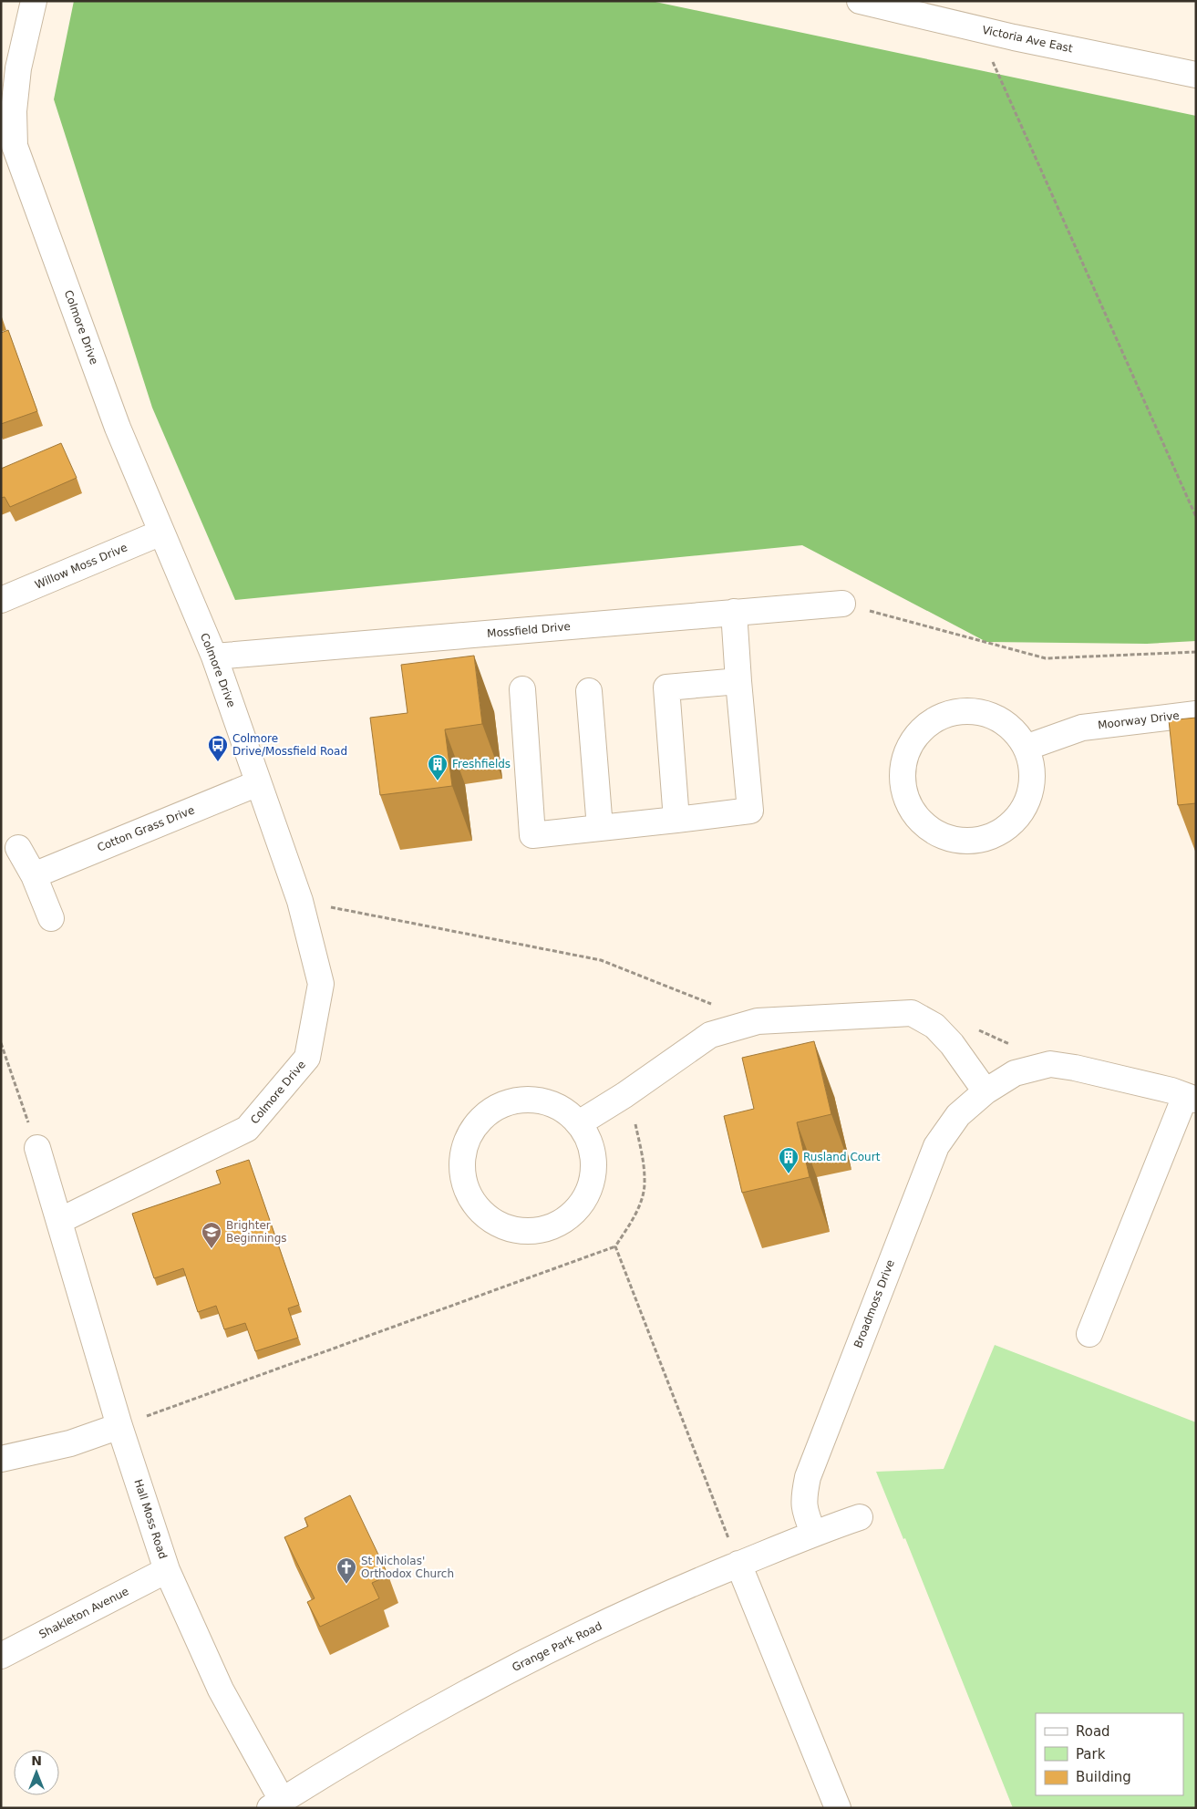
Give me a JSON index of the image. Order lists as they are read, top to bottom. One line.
{"streets":{"street":["Victoria Ave East","Colmore Drive","Willow Moss Drive","Mossfield Drive","Moorway Drive","Cotton Grass Drive","Broadmoss Drive","Hall Moss Road","Shakleton Avenue","Grange Park Road"]},"crossings":[["Colmore Drive","Willow Moss Drive"],["Colmore Drive","Mossfield Drive"],["Colmore Drive","Cotton Grass Drive"],["Colmore Drive","Hall Moss Road"],["Broadmoss Drive","Grange Park Road"],["Hall Moss Road","Shakleton Avenue"],["Hall Moss Road","Grange Park Road"]],"places":{"bus stop":["Colmore Drive/Mossfield Road"],"building":["Freshfields","Rusland Court"],"school or university":["Brighter Beginnings"],"church":["St Nicholas' Orthodox Church"]},"legend":["Road","Park","Building"],"north":"top"}
